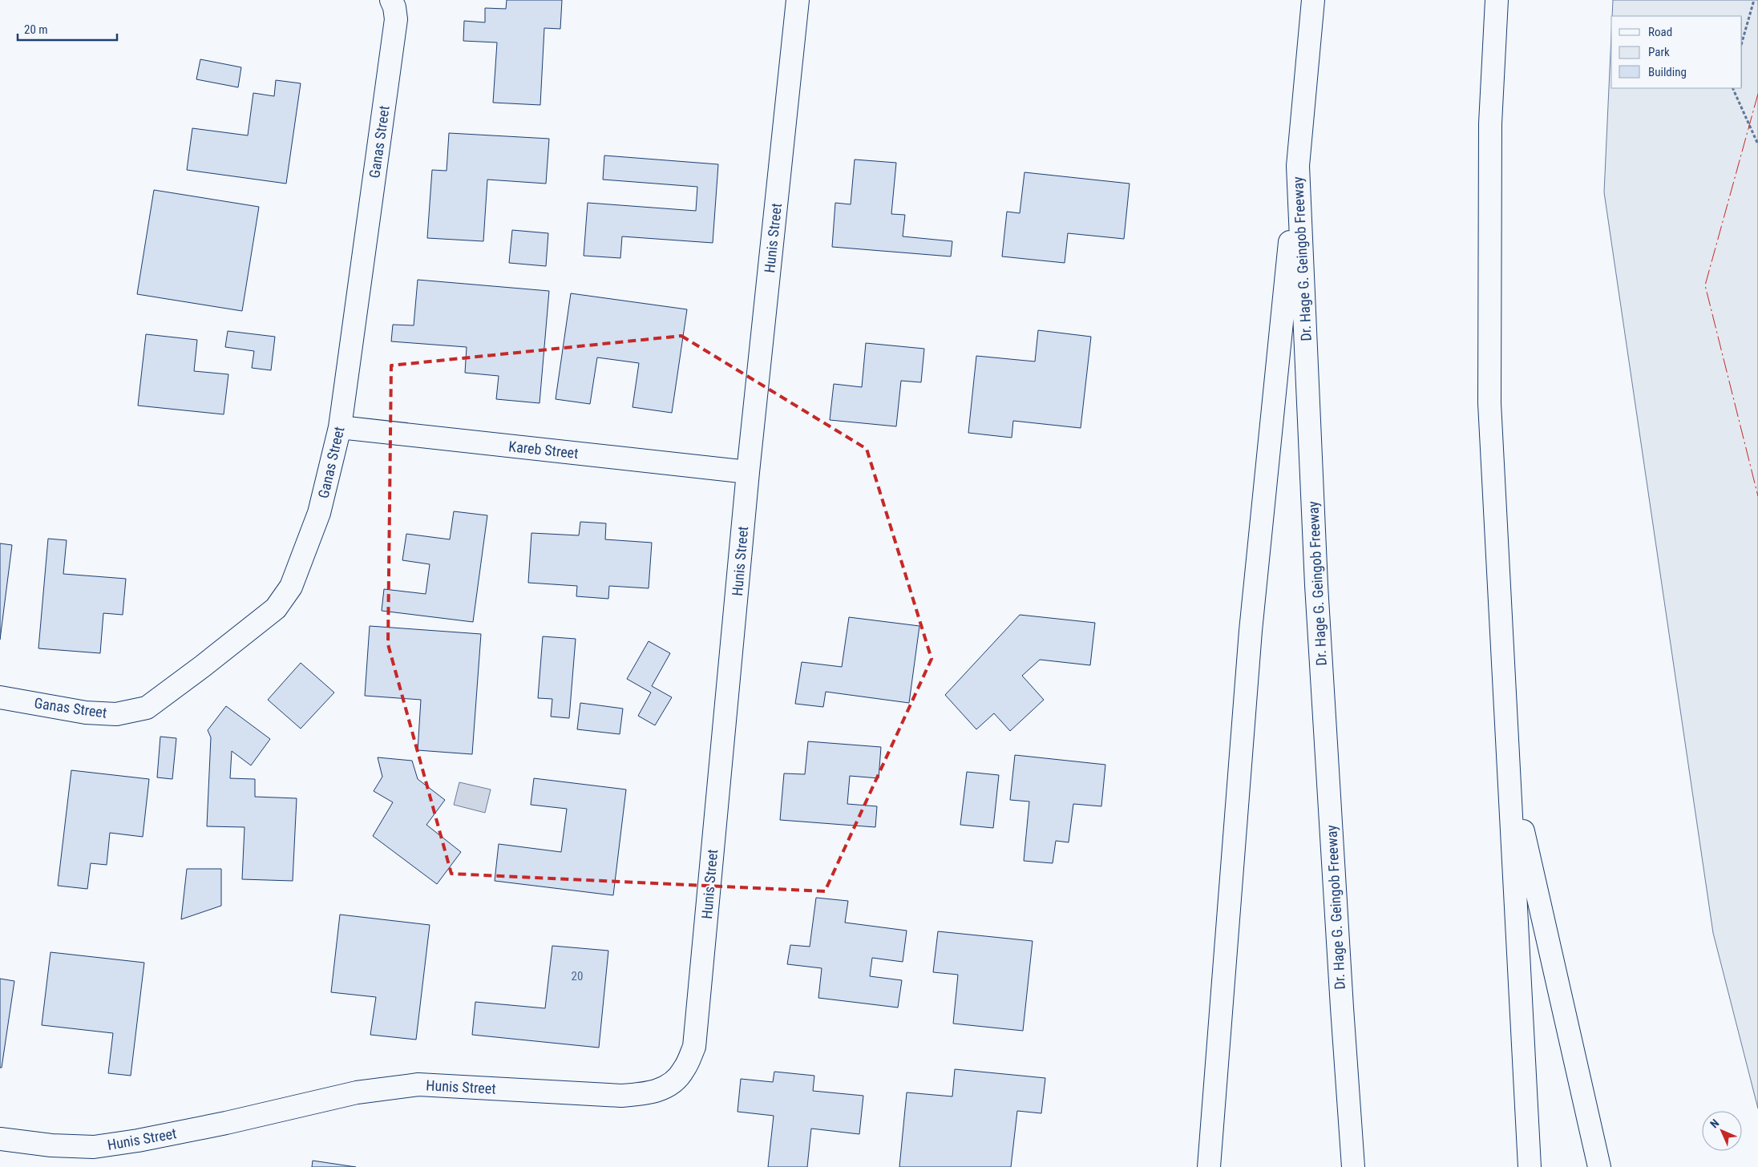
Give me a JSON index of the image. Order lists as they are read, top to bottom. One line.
{"streets":{"main road":["Ganas Street","Hunis Street","Dr. Hage G. Geingob Freeway","Kareb Street"]},"crossings":[["Ganas Street","Kareb Street"],["Hunis Street","Kareb Street"]],"house_numbers":["20"],"legend":["Road","Park","Building"],"scale_bar":"20 m","north":"top left"}
